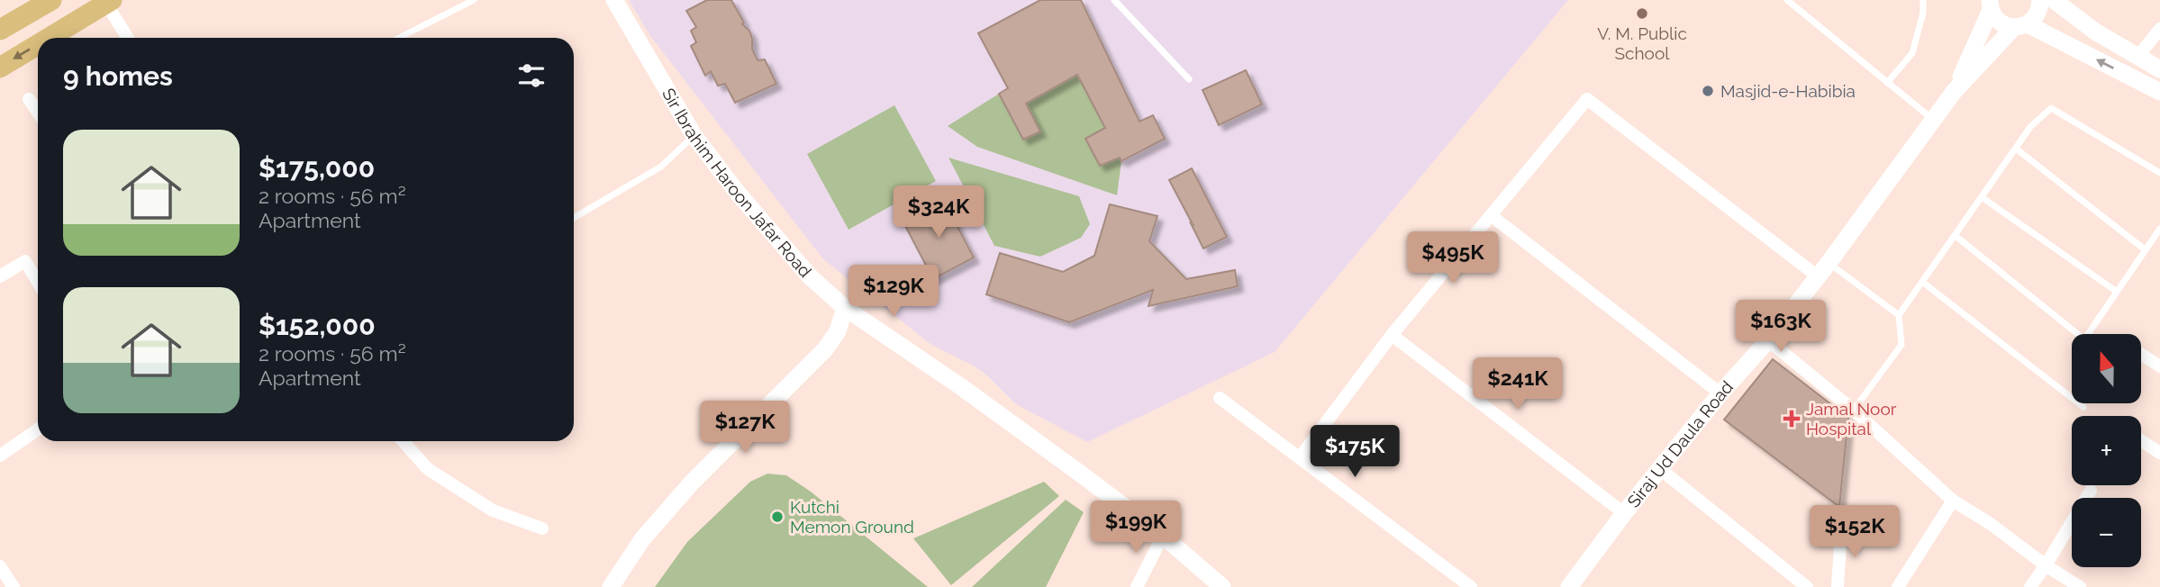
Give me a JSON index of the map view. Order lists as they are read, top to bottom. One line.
{"streets":{"street":["Sir Ibrahim Haroon Jafar Road","Siraj Ud Daula Road"]},"places":{"other":["V. M. Public School","Masjid-e-Habibia","Kutchi Memon Ground"],"health":["Jamal Noor Hospital"]},"north":"top","page":{"heading":"9 homes","list":[{"name":"$175,000","note":"2 rooms · 56 m² · Apartment"},{"name":"$152,000","note":"2 rooms · 56 m² · Apartment"}],"price":["$324K","$495K","$129K","$163K","$241K","$127K","$175K","$199K","$152K"],"map_buttons":["+","−"]}}
